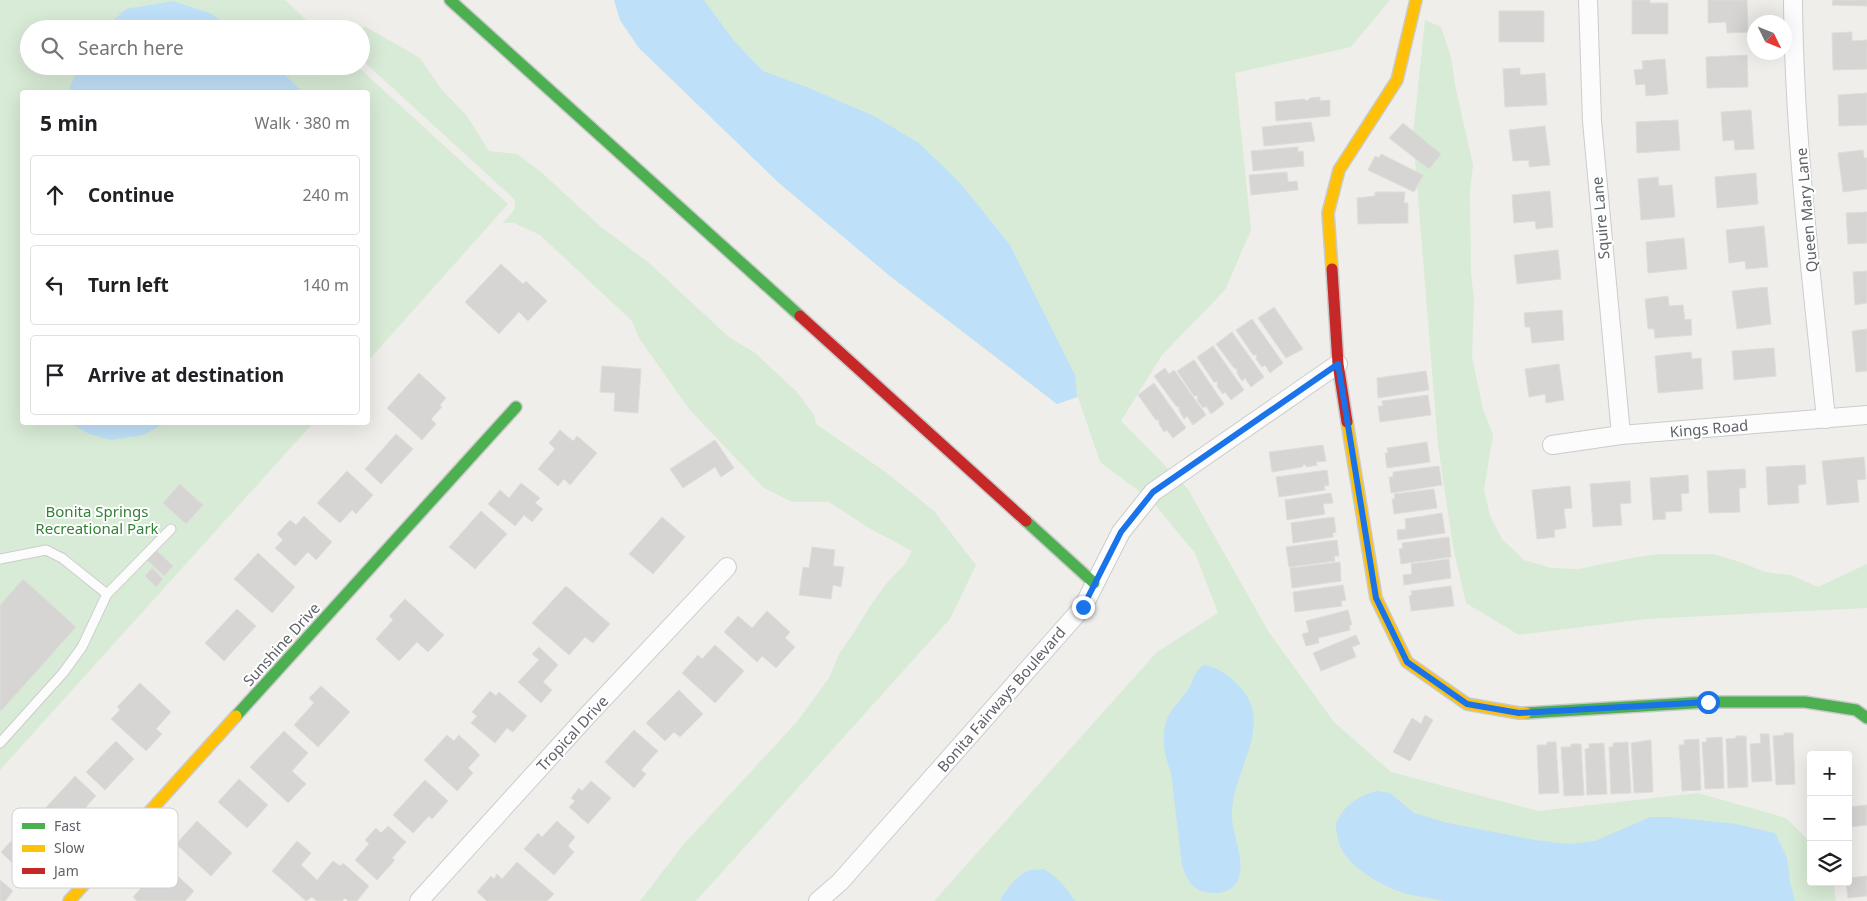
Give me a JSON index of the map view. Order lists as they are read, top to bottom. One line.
{"streets":{"street":["Queen Mary Lane","Squire Lane","Kings Road","Sunshine Drive","Bonita Fairways Boulevard","Tropical Drive"]},"crossings":[["Queen Mary Lane","Kings Road"],["Squire Lane","Kings Road"]],"parks":["Bonita Springs Recreational Park"],"legend":["Fast","Slow","Jam"],"north":"bottom right","page":{"search":"Search here","heading":["5 min","Walk · 380 m"],"list":[["Continue","240 m"],["Turn left","140 m"],"Arrive at destination"],"map_buttons":["+","−"]}}
